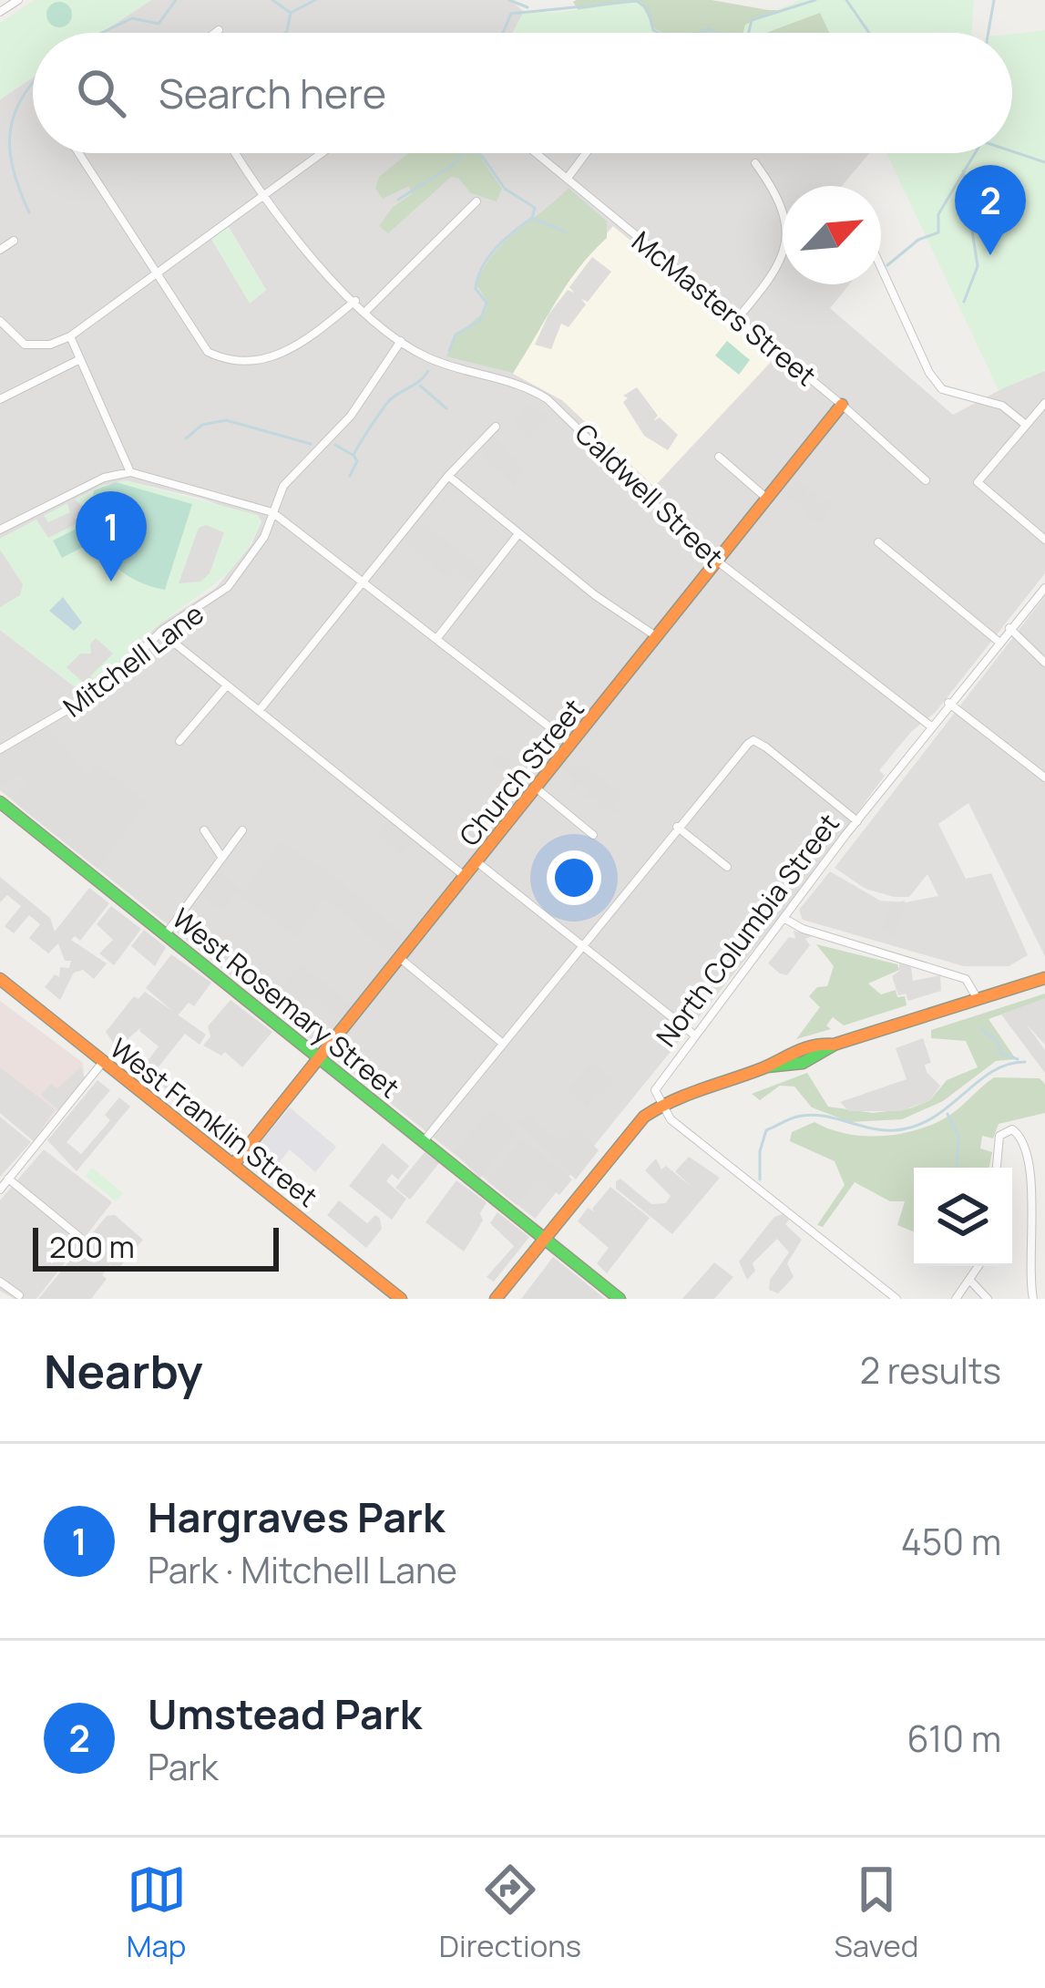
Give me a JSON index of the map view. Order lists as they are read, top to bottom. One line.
{"streets":{"street":["McMasters Street","Caldwell Street","Mitchell Lane","Church Street","North Columbia Street","West Rosemary Street","West Franklin Street"]},"crossings":[["McMasters Street","Church Street"],["Caldwell Street","Mitchell Lane"],["Caldwell Street","Church Street"],["Caldwell Street","North Columbia Street"],["Church Street","West Rosemary Street"],["Church Street","West Franklin Street"],["North Columbia Street","West Rosemary Street"]],"scale_bar":"200 m","north":"top right","page":{"search":"Search here","pins":["2","1"],"scale":"200 m","heading":["Nearby","2 results"],"list":[{"mark":"1","name":"Hargraves Park","note":"Park · Mitchell Lane","value":"450 m"},{"mark":"2","name":"Umstead Park","note":"Park","value":"610 m"}],"nav":["Map","Directions","Saved"]}}
